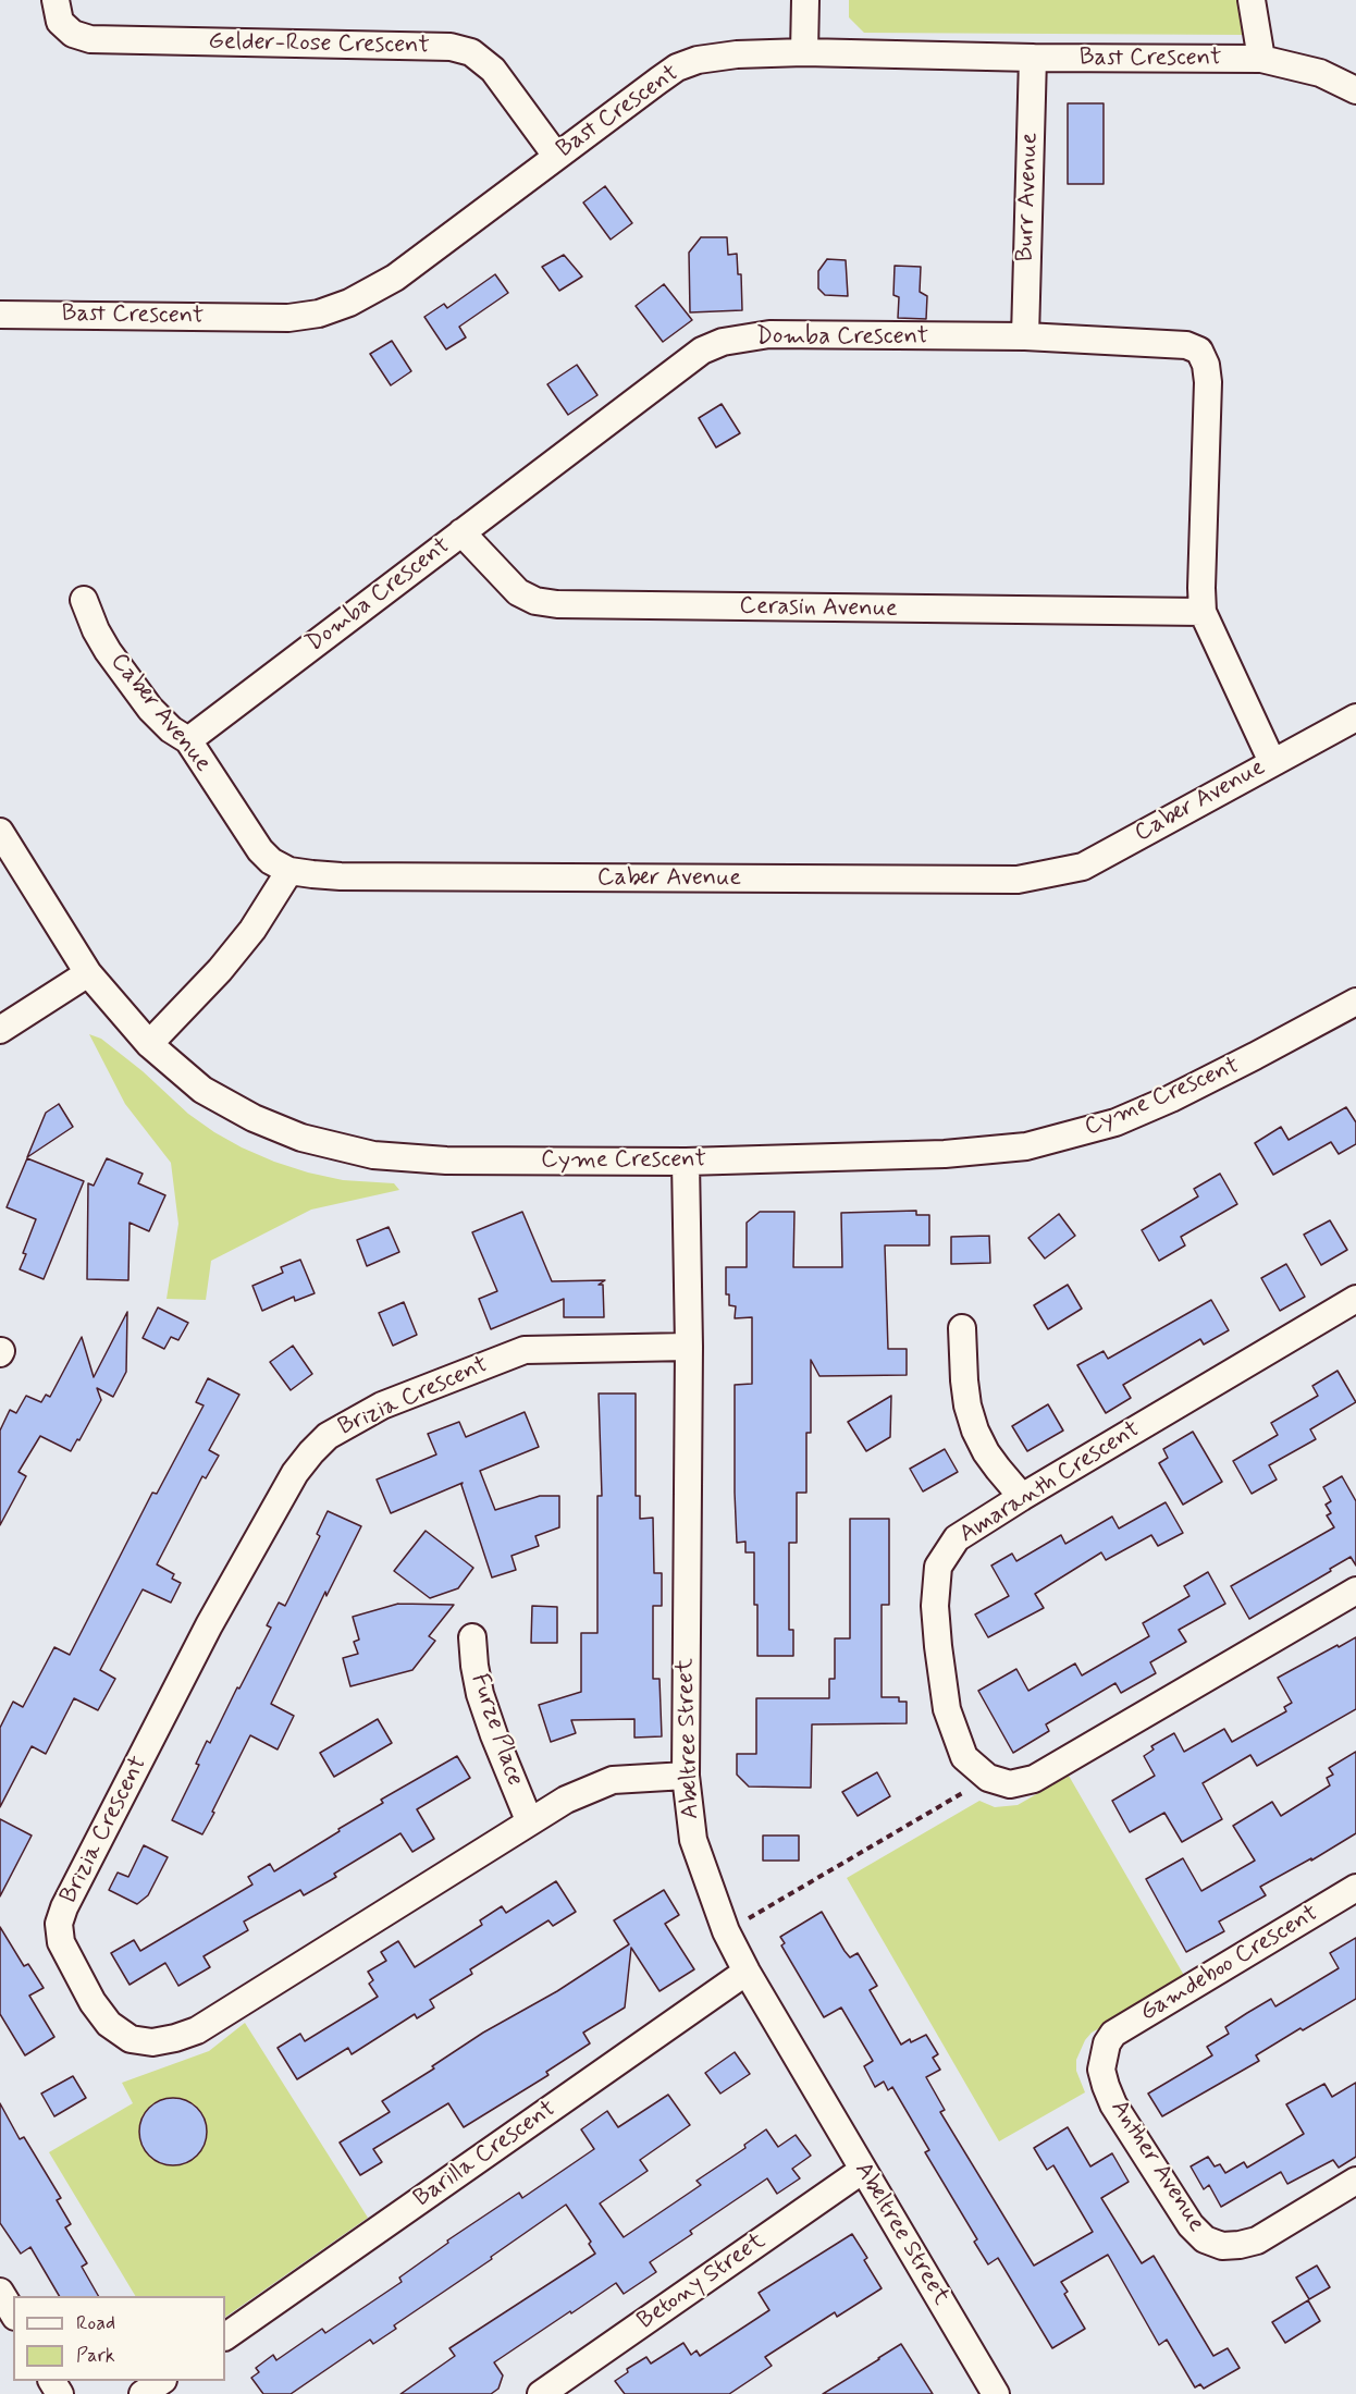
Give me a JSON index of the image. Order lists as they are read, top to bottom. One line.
{"streets":{"street":["Gelder-Rose Crescent","Bast Crescent","Burr Avenue","Domba Crescent","Cerasin Avenue","Caber Avenue","Cyme Crescent","Brizia Crescent","Amaranth Crescent","Furze Place","Abeltree Street","Gamdeboo Crescent","Barilla Crescent","Anther Avenue","Betony Street"]},"crossings":[["Gelder-Rose Crescent","Bast Crescent"],["Bast Crescent","Burr Avenue"],["Burr Avenue","Domba Crescent"],["Domba Crescent","Cerasin Avenue"],["Domba Crescent","Caber Avenue"],["Cyme Crescent","Abeltree Street"],["Brizia Crescent","Furze Place"],["Brizia Crescent","Abeltree Street"],["Abeltree Street","Barilla Crescent"],["Abeltree Street","Betony Street"],["Gamdeboo Crescent","Anther Avenue"]],"legend":["Road","Park"]}
